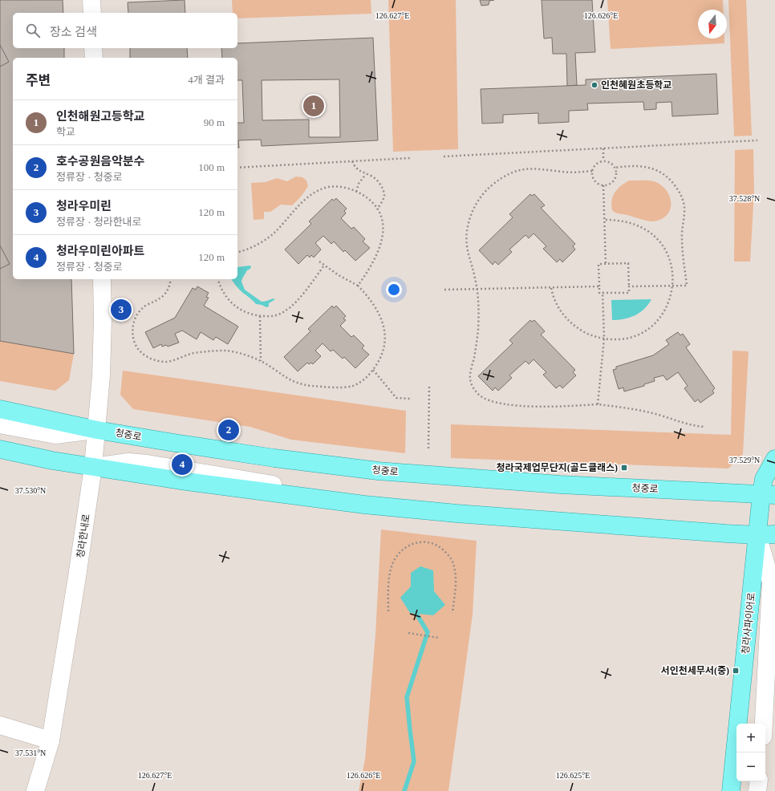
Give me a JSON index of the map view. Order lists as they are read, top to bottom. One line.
{"streets":{"main road":["청중로","청라사파이어로"],"street":["청라한내로"]},"crossings":[["청중로","청라한내로"],["청중로","청라사파이어로"]],"places":{"other":["인천혜원초등학교"],"transit":["청라국제업무단지(골드클래스)","서인천세무서(중)"]},"north":"bottom","page":{"search":"장소 검색","heading":["주변","4개 결과"],"pins":["1","3","2","4"],"list":[{"mark":"1","name":"인천해원고등학교","note":"학교","value":"90 m"},{"mark":"2","name":"호수공원음악분수","note":"정류장 · 청중로","value":"100 m"},{"mark":"3","name":"청라우미린","note":"정류장 · 청라한내로","value":"120 m"},{"mark":"4","name":"청라우미린아파트","note":"정류장 · 청중로","value":"120 m"}],"map_buttons":["+","−"]},"coordinates":["126.627°E","126.626°E","37.528°N","37.529°N","37.530°N","37.531°N","126.625°E"]}
